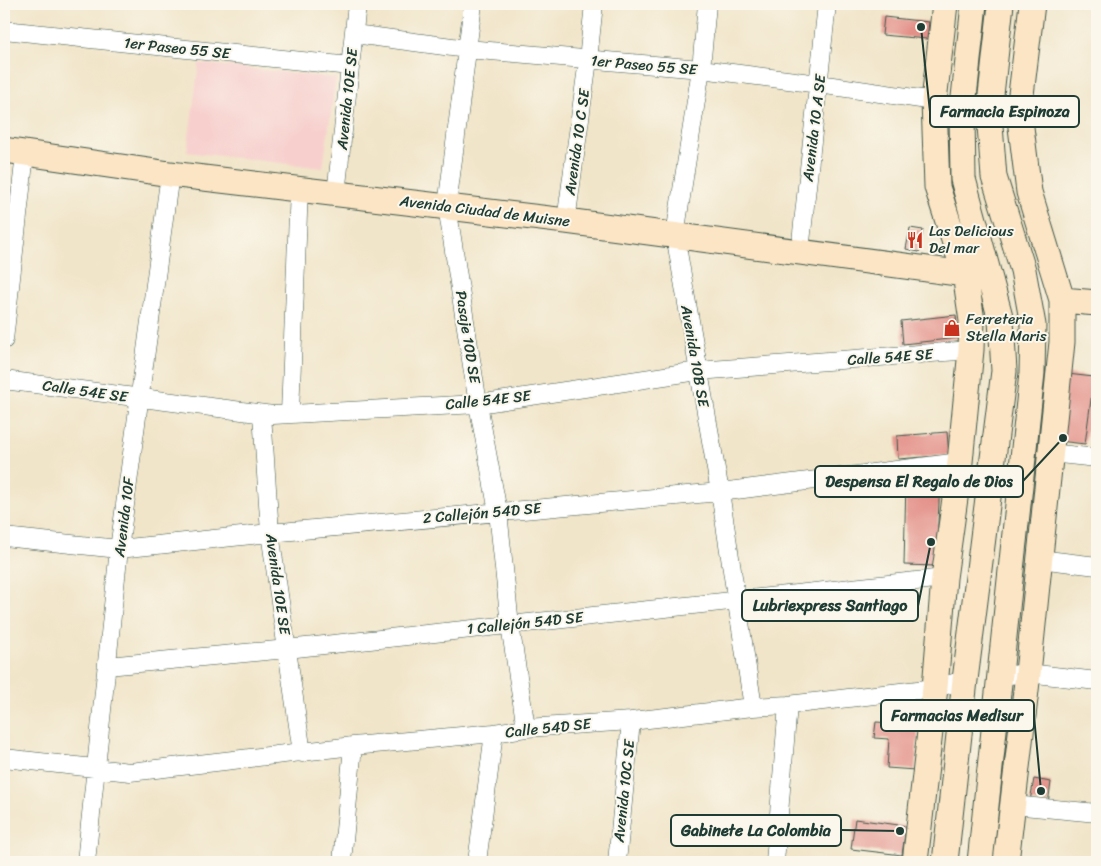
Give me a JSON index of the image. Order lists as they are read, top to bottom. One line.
{"streets":{"main road":["Avenida Ciudad de Muisne"],"street":["1er Paseo 55 SE","Avenida 10E SE","Avenida 10 A SE","Avenida 10 C SE","Pasaje 10D SE","Avenida 10B SE","Calle 54E SE","2 Callejón 54D SE","Avenida 10F","1 Callejón 54D SE","Calle 54D SE","Avenida 10C SE"]},"crossings":[["1er Paseo 55 SE","Avenida 10E SE"],["1er Paseo 55 SE","Avenida 10 A SE"],["1er Paseo 55 SE","Avenida 10 C SE"],["1er Paseo 55 SE","Pasaje 10D SE"],["1er Paseo 55 SE","Avenida 10B SE"],["Avenida 10E SE","Avenida Ciudad de Muisne"],["Avenida 10E SE","Calle 54E SE"],["Avenida 10E SE","2 Callejón 54D SE"],["Avenida 10E SE","1 Callejón 54D SE"],["Avenida 10E SE","Calle 54D SE"],["Avenida 10 A SE","Avenida Ciudad de Muisne"],["Avenida 10 C SE","Avenida Ciudad de Muisne"],["Avenida Ciudad de Muisne","Pasaje 10D SE"],["Avenida Ciudad de Muisne","Avenida 10B SE"],["Avenida Ciudad de Muisne","Avenida 10F"],["Pasaje 10D SE","Calle 54E SE"],["Pasaje 10D SE","2 Callejón 54D SE"],["Pasaje 10D SE","1 Callejón 54D SE"],["Pasaje 10D SE","Calle 54D SE"],["Avenida 10B SE","Calle 54E SE"],["Avenida 10B SE","2 Callejón 54D SE"],["Avenida 10B SE","1 Callejón 54D SE"],["Avenida 10B SE","Calle 54D SE"],["Calle 54E SE","Avenida 10F"],["2 Callejón 54D SE","Avenida 10F"],["Avenida 10F","1 Callejón 54D SE"],["Avenida 10F","Calle 54D SE"],["Calle 54D SE","Avenida 10C SE"]],"places":{"other":["Farmacia Espinoza","Despensa El Regalo de Dios","Lubriexpress Santiago","Farmacias Medisur","Gabinete La Colombia"],"restaurant":["Las Delicious Del mar"],"shop":["Ferreteria Stella Maris"]}}
